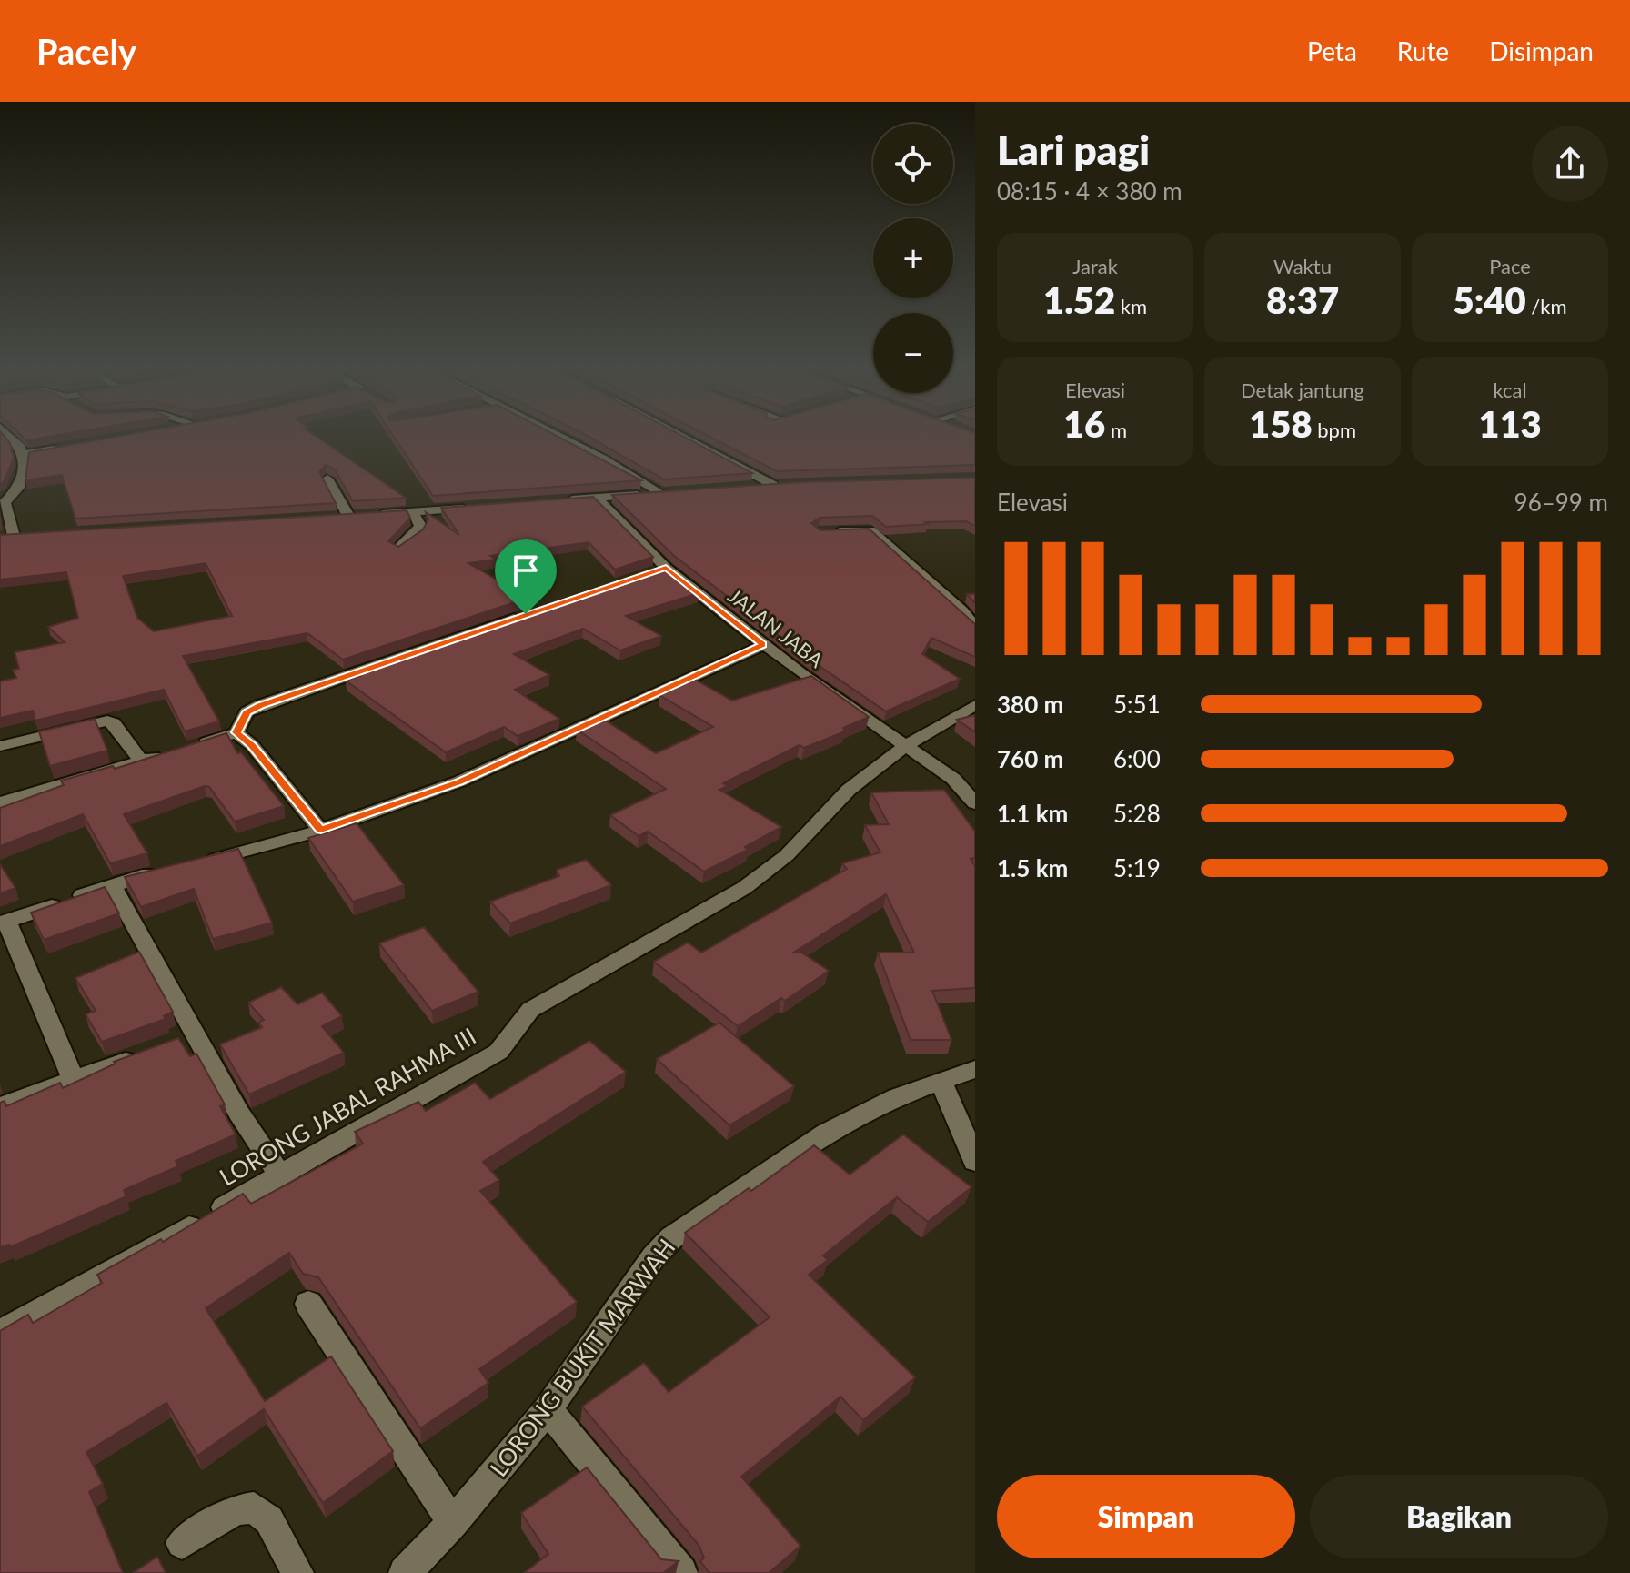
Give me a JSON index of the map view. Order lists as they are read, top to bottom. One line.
{"streets":{"street":["JALAN JABA","LORONG JABAL RAHMA III","LORONG BUKIT MARWAH"]},"crossings":[["JALAN JABA","LORONG JABAL RAHMA III"]],"page":{"header":"Pacely","nav":["Peta","Rute","Disimpan"],"heading":["Lari pagi","08:15 · 4 × 380 m"],"map_buttons":["+","−"],"stats":[["Jarak","1.52 km"],["Waktu","8:37"],["Pace","5:40 /km"],["Elevasi","16 m"],["Detak jantung","158 bpm"],["kcal","113"]],"chart":["Elevasi","96–99 m"],"list":[{"name":"380 m","note":"5:51"},{"name":"760 m","note":"6:00"},{"name":"1.1 km","note":"5:28"},{"name":"1.5 km","note":"5:19"}],"buttons":["Simpan","Bagikan"]}}
